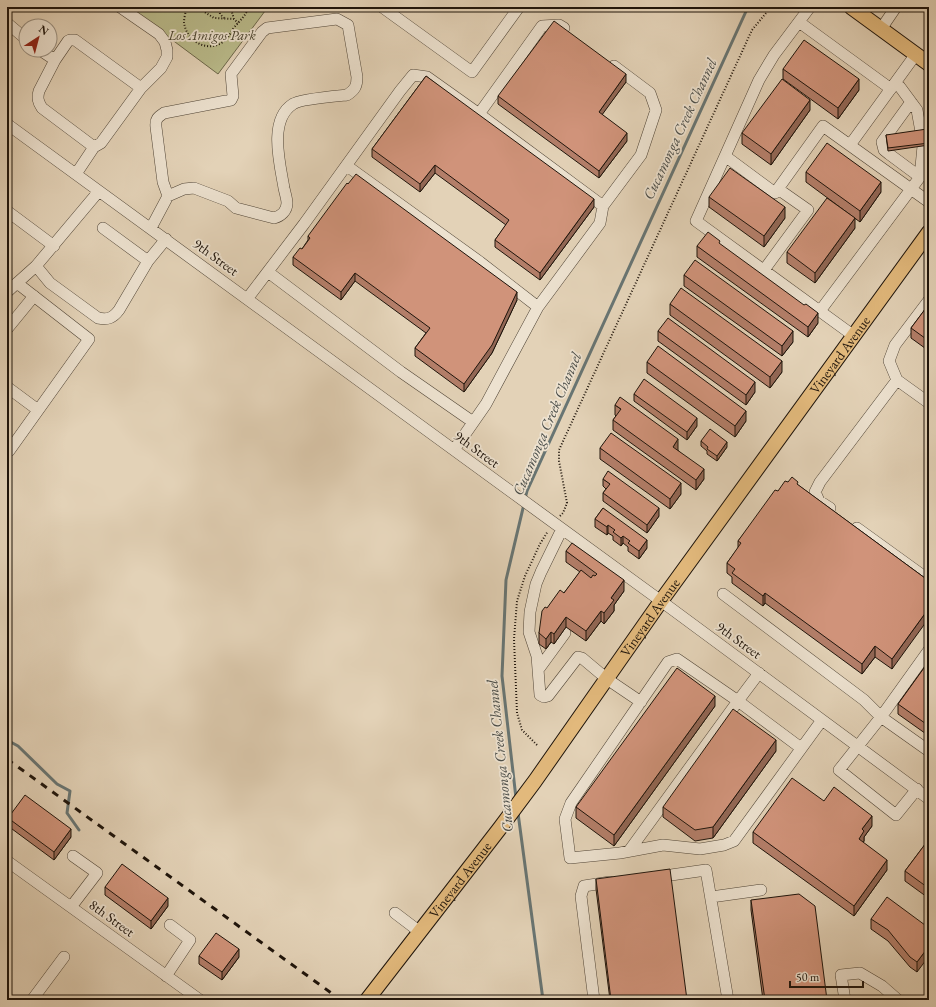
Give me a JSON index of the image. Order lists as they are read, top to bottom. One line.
{"streets":{"main road":["Vineyard Avenue"],"street":["9th Street","8th Street"]},"crossings":[["9th Street","Vineyard Avenue"]],"water":["Cucamonga Creek Channel"],"parks":["Los Amigos Park"],"scale_bar":"50 m","north":"top right"}
